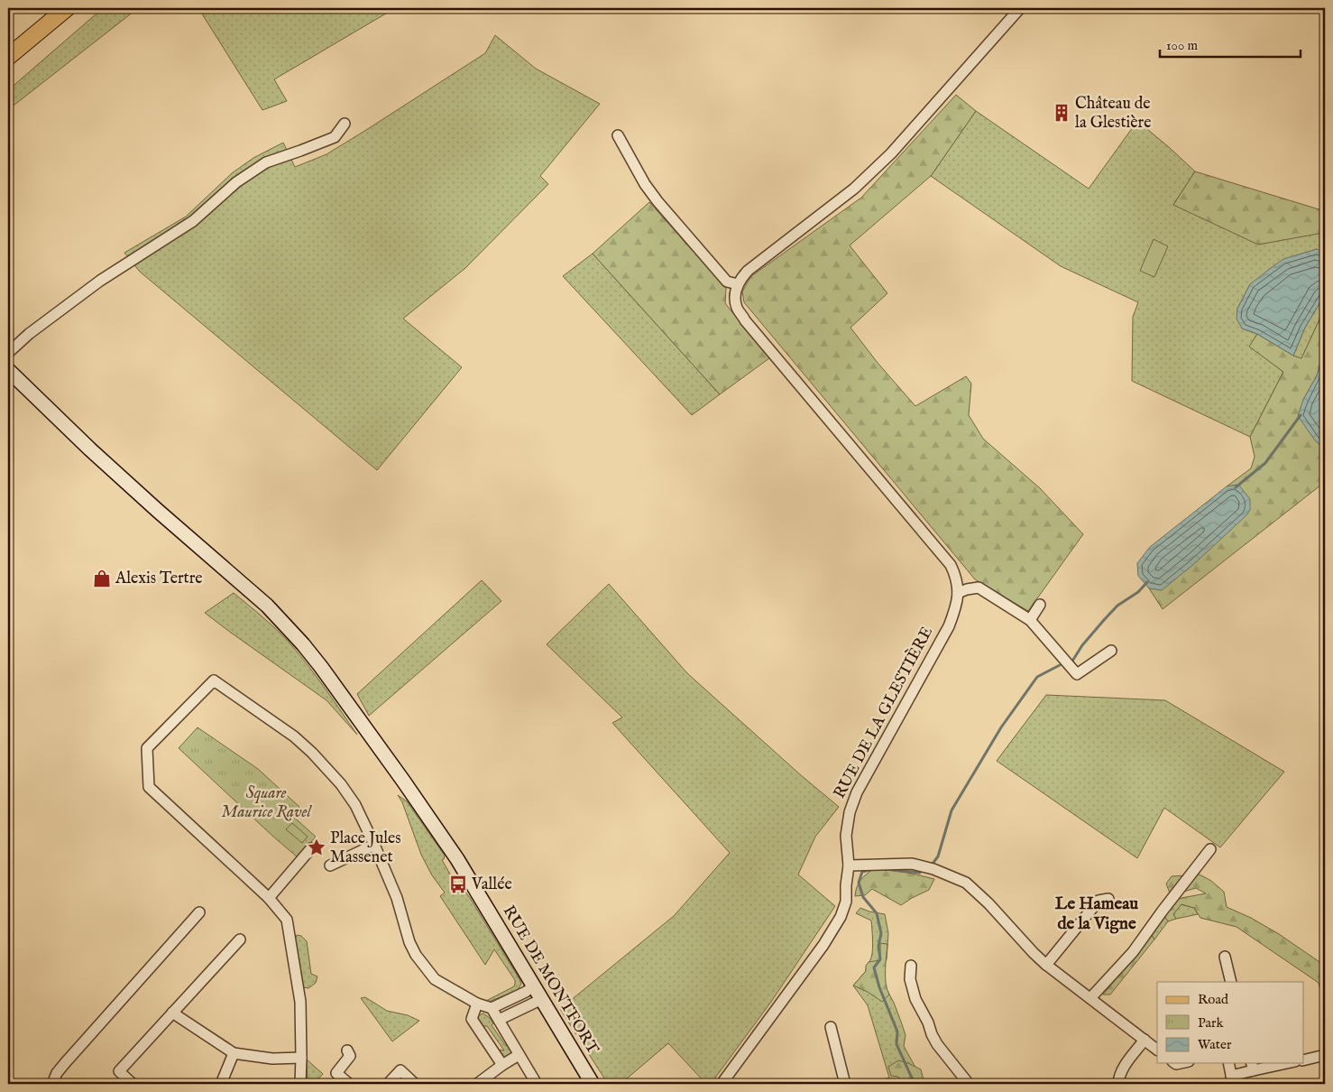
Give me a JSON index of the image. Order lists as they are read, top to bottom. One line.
{"streets":{"main road":["RUE DE MONTFORT"],"street":["RUE DE LA GLESTIÈRE"]},"districts":["Le Hameau de la Vigne"],"parks":["Square Maurice Ravel"],"places":{"building":["Château de la Glestière"],"shop":["Alexis Tertre"],"place":["Place Jules Massenet"],"bus stop":["Vallée"]},"legend":["Road","Park","Water"],"scale_bar":"100 m"}
